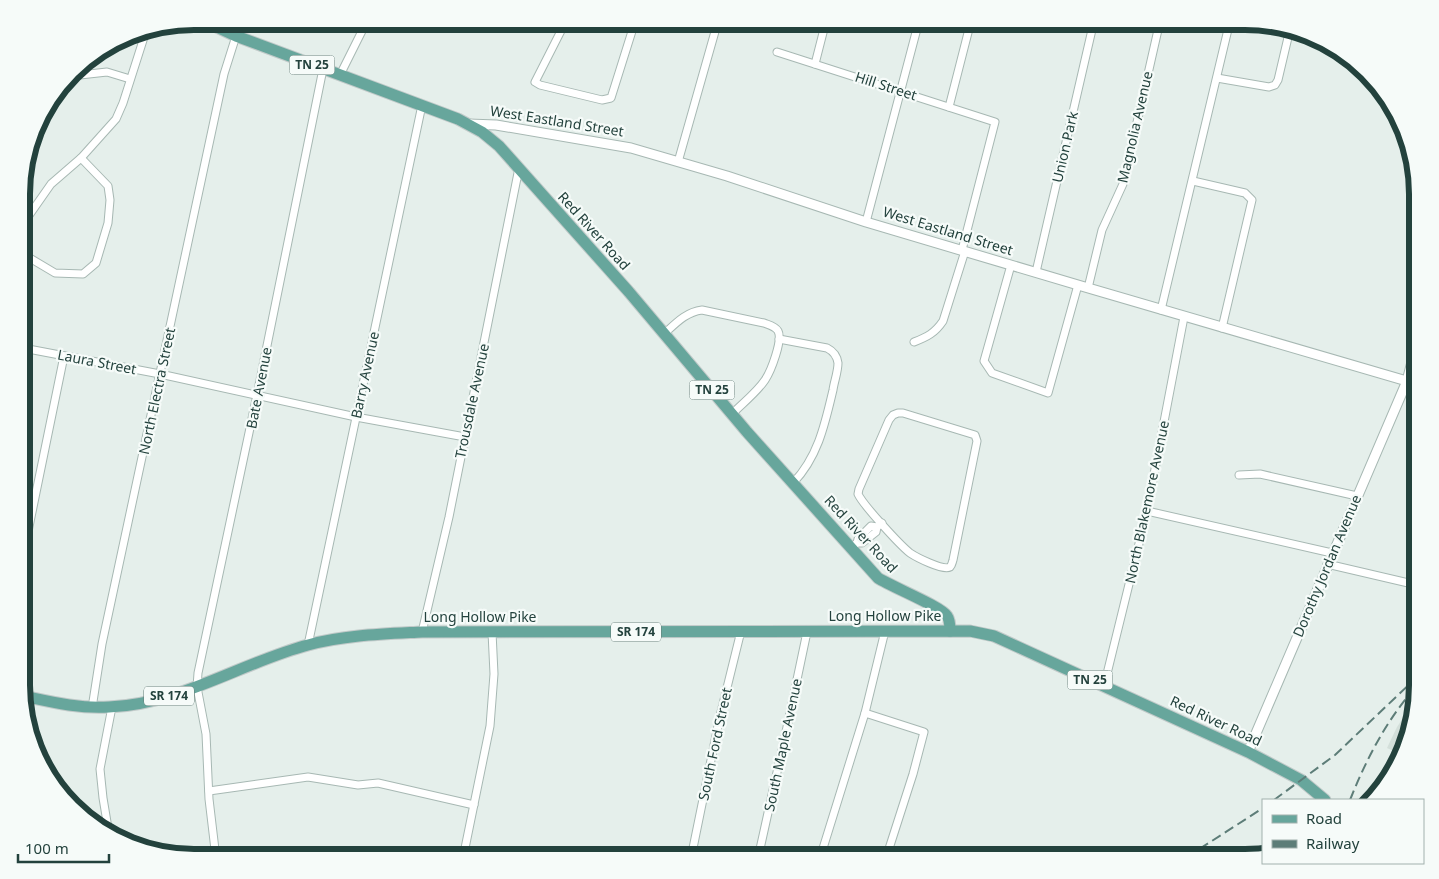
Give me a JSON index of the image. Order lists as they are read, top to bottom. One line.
{"streets":{"main road":["TN 25","West Eastland Street","Red River Road","Long Hollow Pike","SR 174"],"street":["Hill Street","Magnolia Avenue","Union Park","Laura Street","Barry Avenue","Bate Avenue","North Electra Street","Trousdale Avenue","North Blakemore Avenue","Dorothy Jordan Avenue","South Ford Street","South Maple Avenue"]},"crossings":[["TN 25","West Eastland Street"],["TN 25","Barry Avenue"],["TN 25","Bate Avenue"],["TN 25","North Electra Street"],["Hill Street","West Eastland Street"],["West Eastland Street","Magnolia Avenue"],["West Eastland Street","Union Park"],["West Eastland Street","Red River Road"],["West Eastland Street","Barry Avenue"],["West Eastland Street","North Blakemore Avenue"],["West Eastland Street","Dorothy Jordan Avenue"],["Red River Road","Trousdale Avenue"],["Red River Road","North Blakemore Avenue"],["Red River Road","Dorothy Jordan Avenue"],["Red River Road","Long Hollow Pike"],["Laura Street","Barry Avenue"],["Laura Street","Bate Avenue"],["Laura Street","North Electra Street"],["Laura Street","Trousdale Avenue"],["Barry Avenue","Long Hollow Pike"],["Bate Avenue","Long Hollow Pike"],["North Electra Street","Long Hollow Pike"],["Trousdale Avenue","Long Hollow Pike"],["Long Hollow Pike","South Ford Street"],["Long Hollow Pike","South Maple Avenue"]],"legend":["Road","Railway"],"scale_bar":"100 m"}
